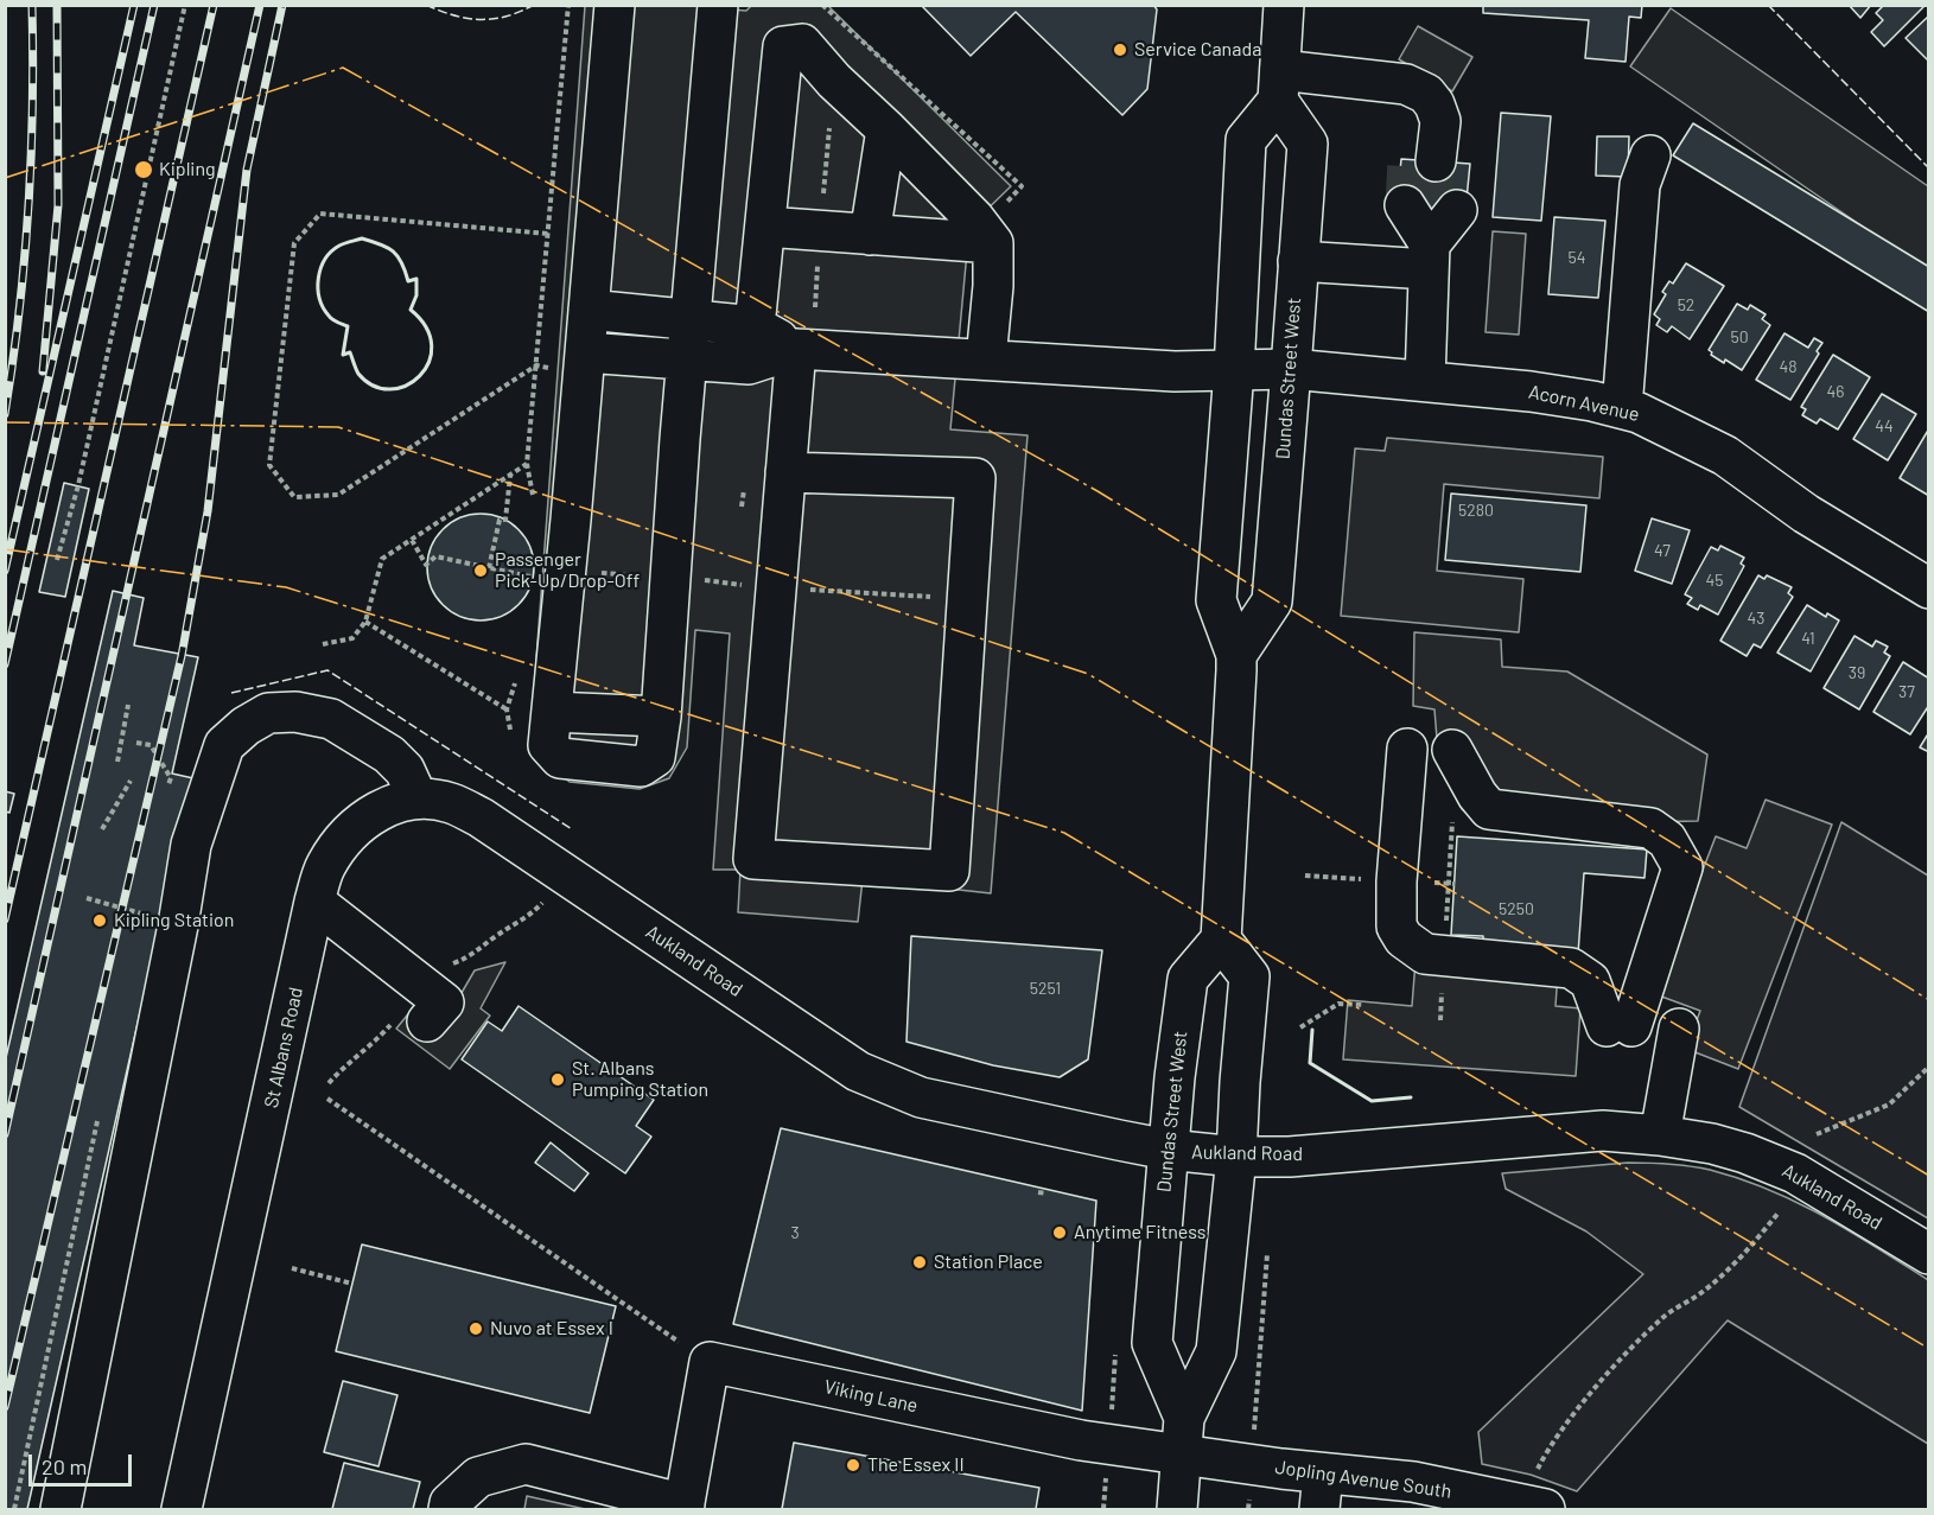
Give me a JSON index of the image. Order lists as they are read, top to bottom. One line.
{"streets":{"street":["Dundas Street West","Acorn Avenue","Aukland Road","St Albans Road","Viking Lane","Jopling Avenue South"]},"crossings":[["Dundas Street West","Acorn Avenue"],["Dundas Street West","Aukland Road"],["Dundas Street West","Viking Lane"],["Dundas Street West","Jopling Avenue South"],["Aukland Road","St Albans Road"],["Viking Lane","Jopling Avenue South"]],"places":["Service Canada","Kipling","Passenger Pick-Up/Drop-Off","Kipling Station","St. Albans Pumping Station","Anytime Fitness","Station Place","Nuvo at Essex I","The Essex II"],"house_numbers":["54","52","50","48","46","44","5280","47","45","43","41","39","37","5250","5251","3"],"scale_bar":"20 m"}
